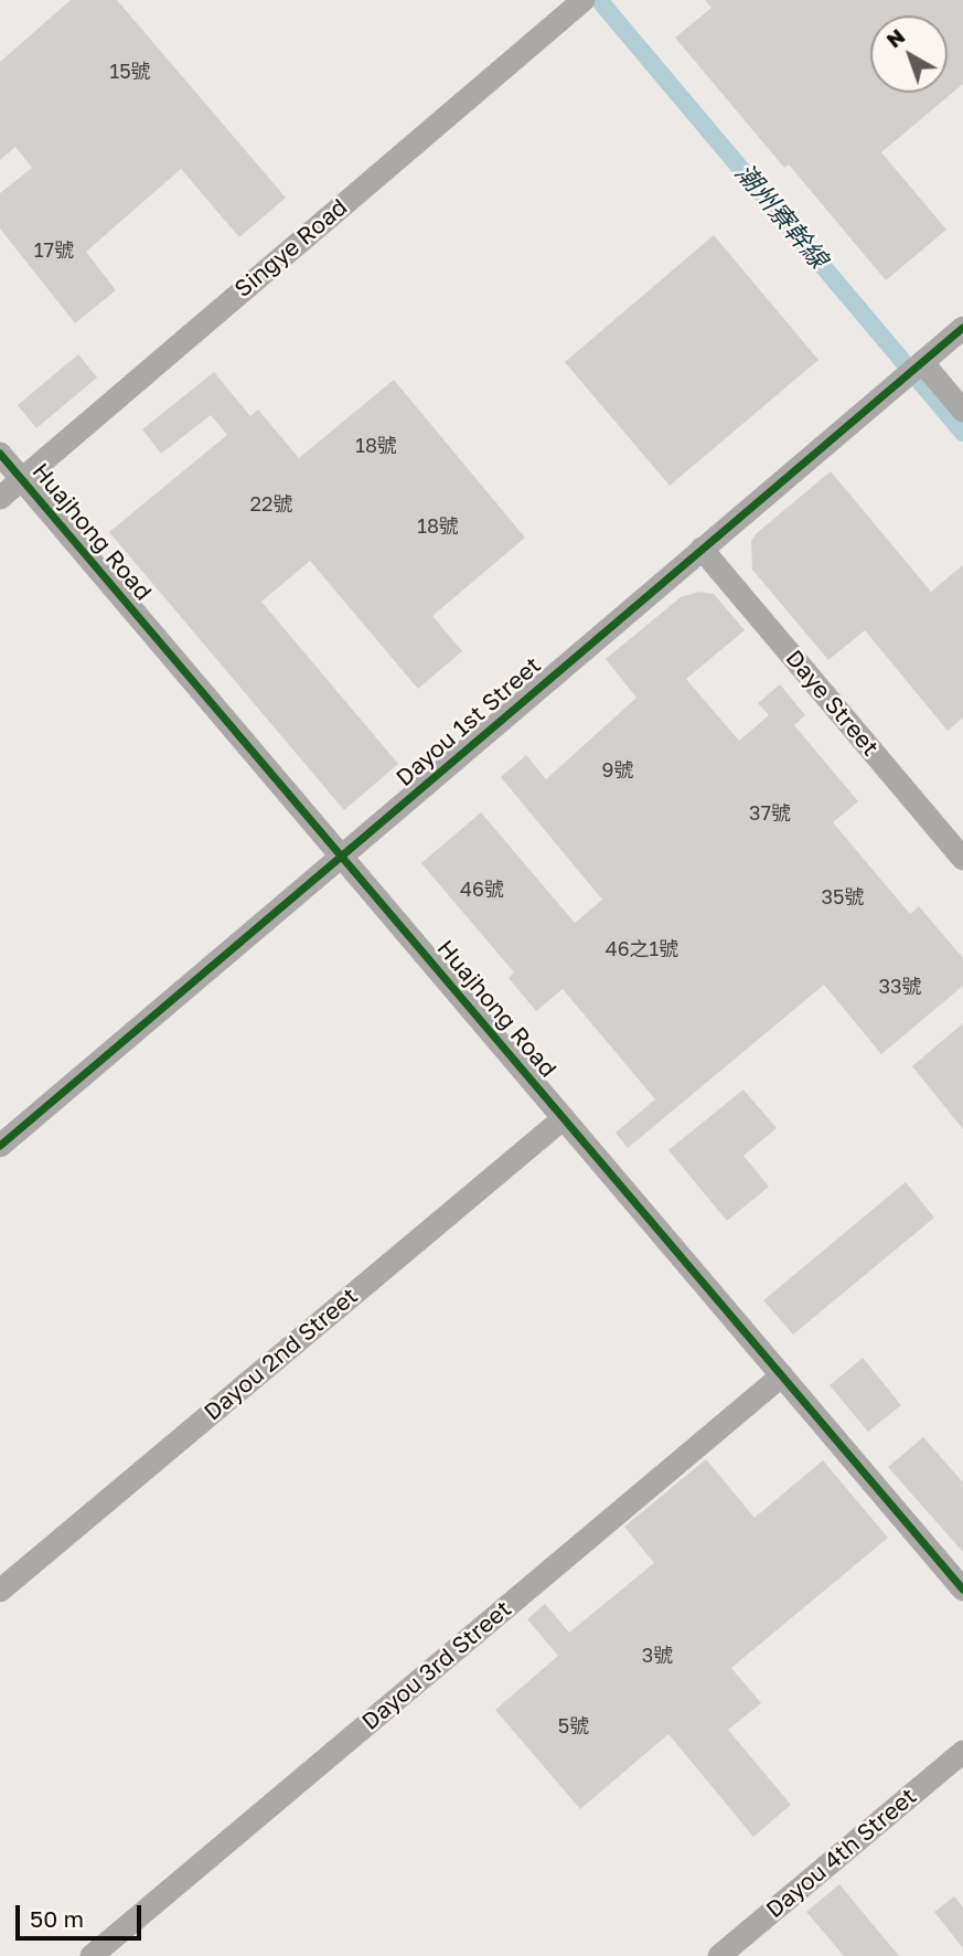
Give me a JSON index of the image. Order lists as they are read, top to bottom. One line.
{"streets":{"street":["Singye Road","Huajhong Road","Daye Street","Dayou 1st Street","Dayou 2nd Street","Dayou 3rd Street","Dayou 4th Street"]},"crossings":[["Singye Road","Huajhong Road"],["Huajhong Road","Dayou 1st Street"],["Huajhong Road","Dayou 2nd Street"],["Huajhong Road","Dayou 3rd Street"],["Daye Street","Dayou 1st Street"]],"water":["潮州寮幹線"],"house_numbers":["15號","17號","18號","22號","18號","9號","37號","46號","35號","46之1號","33號","3號","5號"],"scale_bar":"50 m","north":"top left"}
